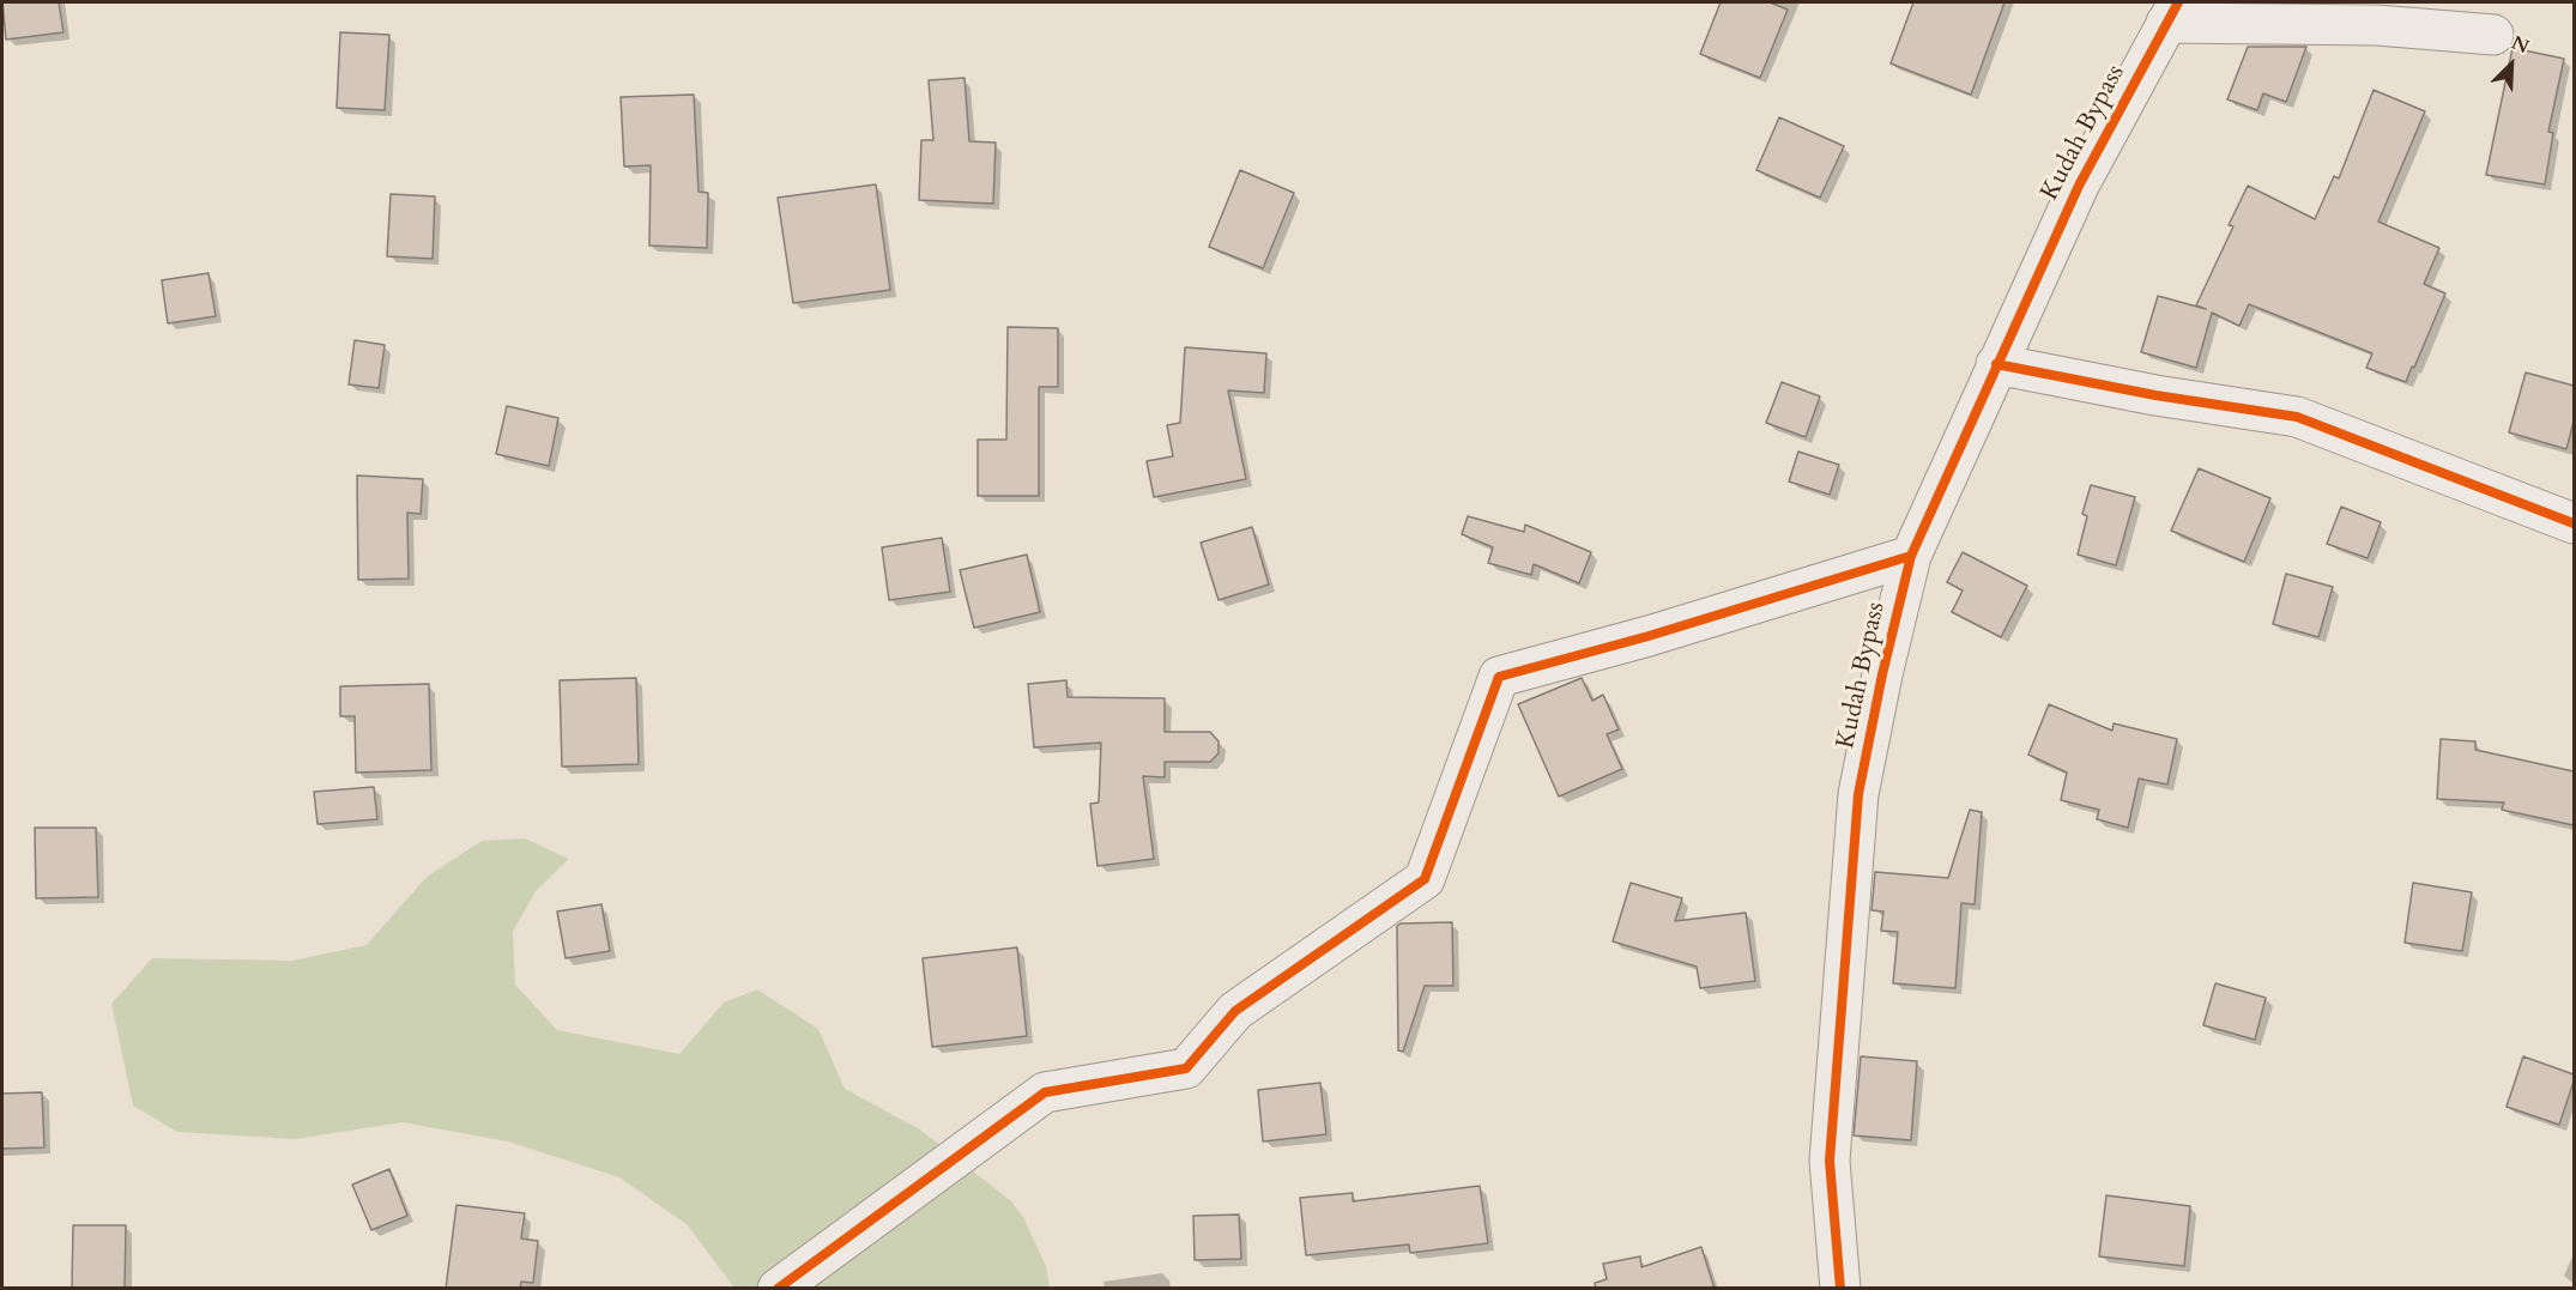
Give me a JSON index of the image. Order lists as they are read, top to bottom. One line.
{"streets":{"street":["Kudah Bypass"]},"north":"top right"}
